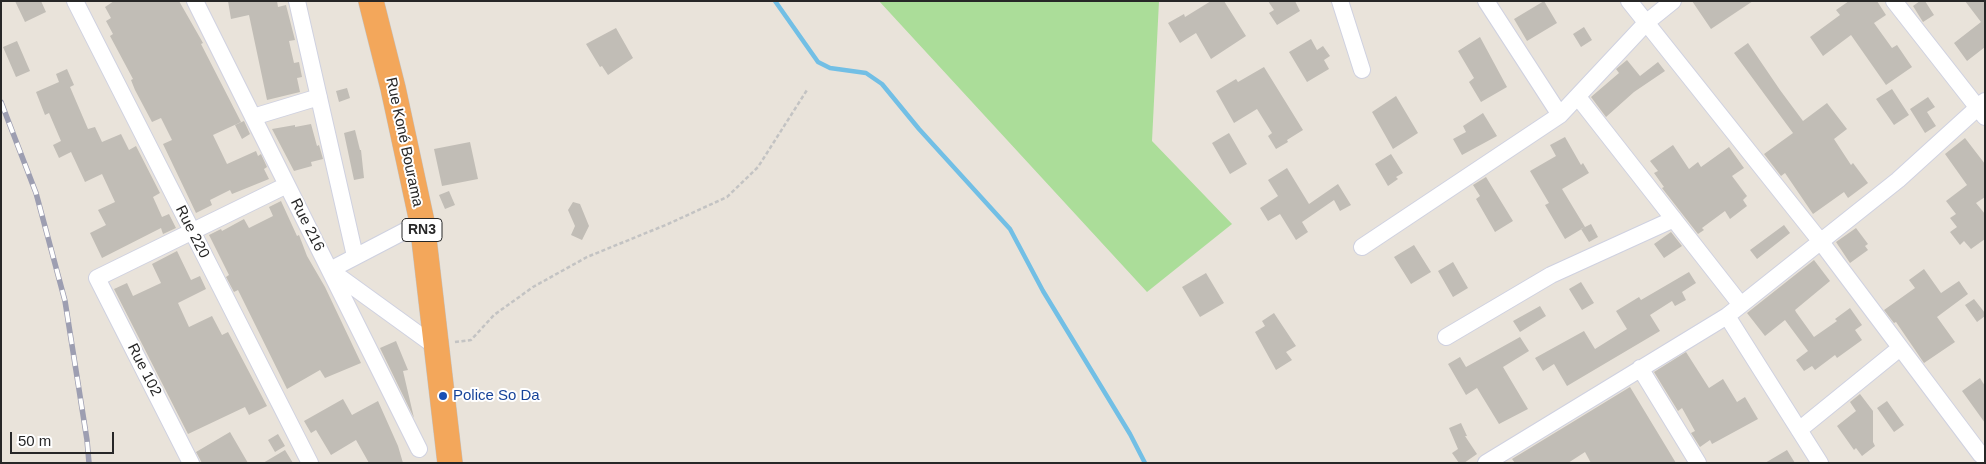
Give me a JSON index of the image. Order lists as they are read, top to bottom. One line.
{"streets":{"highway":["Rue Koné Bourama","RN3"],"street":["Rue 216","Rue 220","Rue 102"]},"crossings":[["Rue 220","Rue 102"]],"places":["Police So Da"],"scale_bar":"50 m"}
